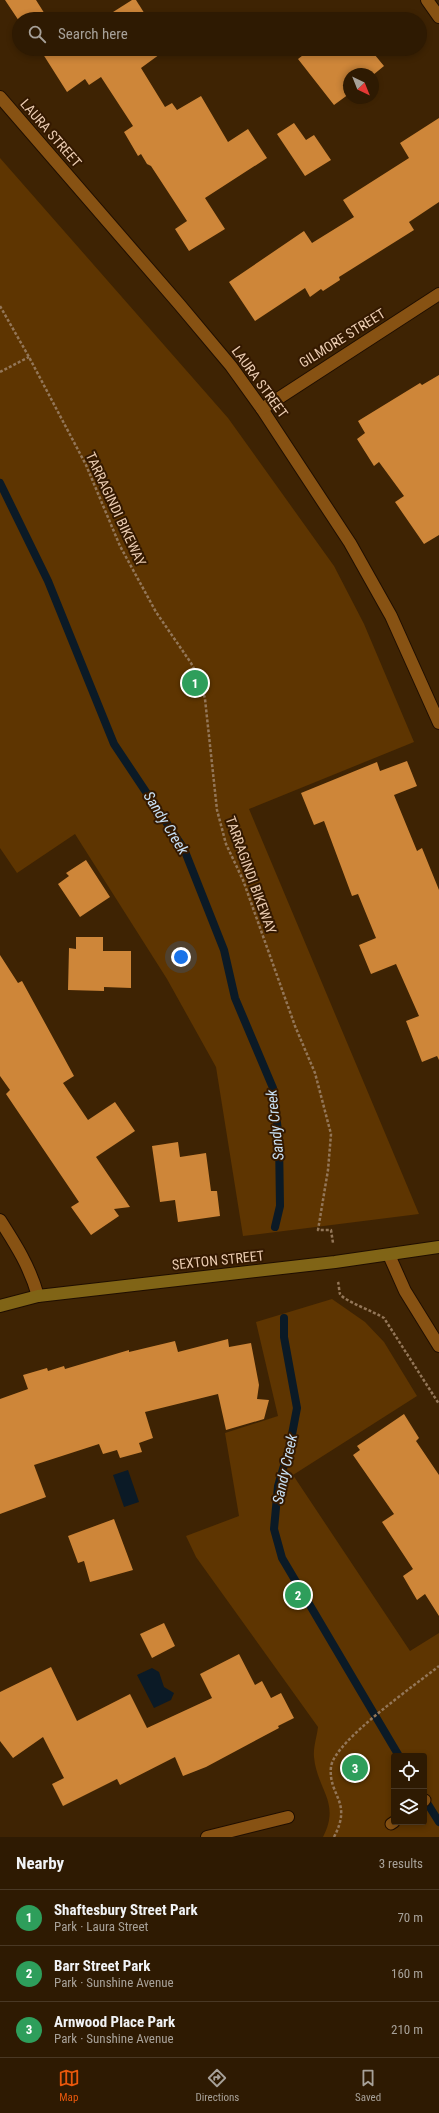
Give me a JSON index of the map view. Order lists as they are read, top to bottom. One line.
{"streets":{"main road":["SEXTON STREET"],"street":["LAURA STREET","GILMORE STREET"],"path":["TARRAGINDI BIKEWAY"]},"crossings":[["LAURA STREET","GILMORE STREET"]],"water":["Sandy Creek"],"north":"bottom right","page":{"search":"Search here","pins":["1","2","3"],"heading":["Nearby","3 results"],"list":[{"mark":"1","name":"Shaftesbury Street Park","note":"Park · Laura Street","value":"70 m"},{"mark":"2","name":"Barr Street Park","note":"Park · Sunshine Avenue","value":"160 m"},{"mark":"3","name":"Arnwood Place Park","note":"Park · Sunshine Avenue","value":"210 m"}],"nav":["Map","Directions","Saved"]}}
